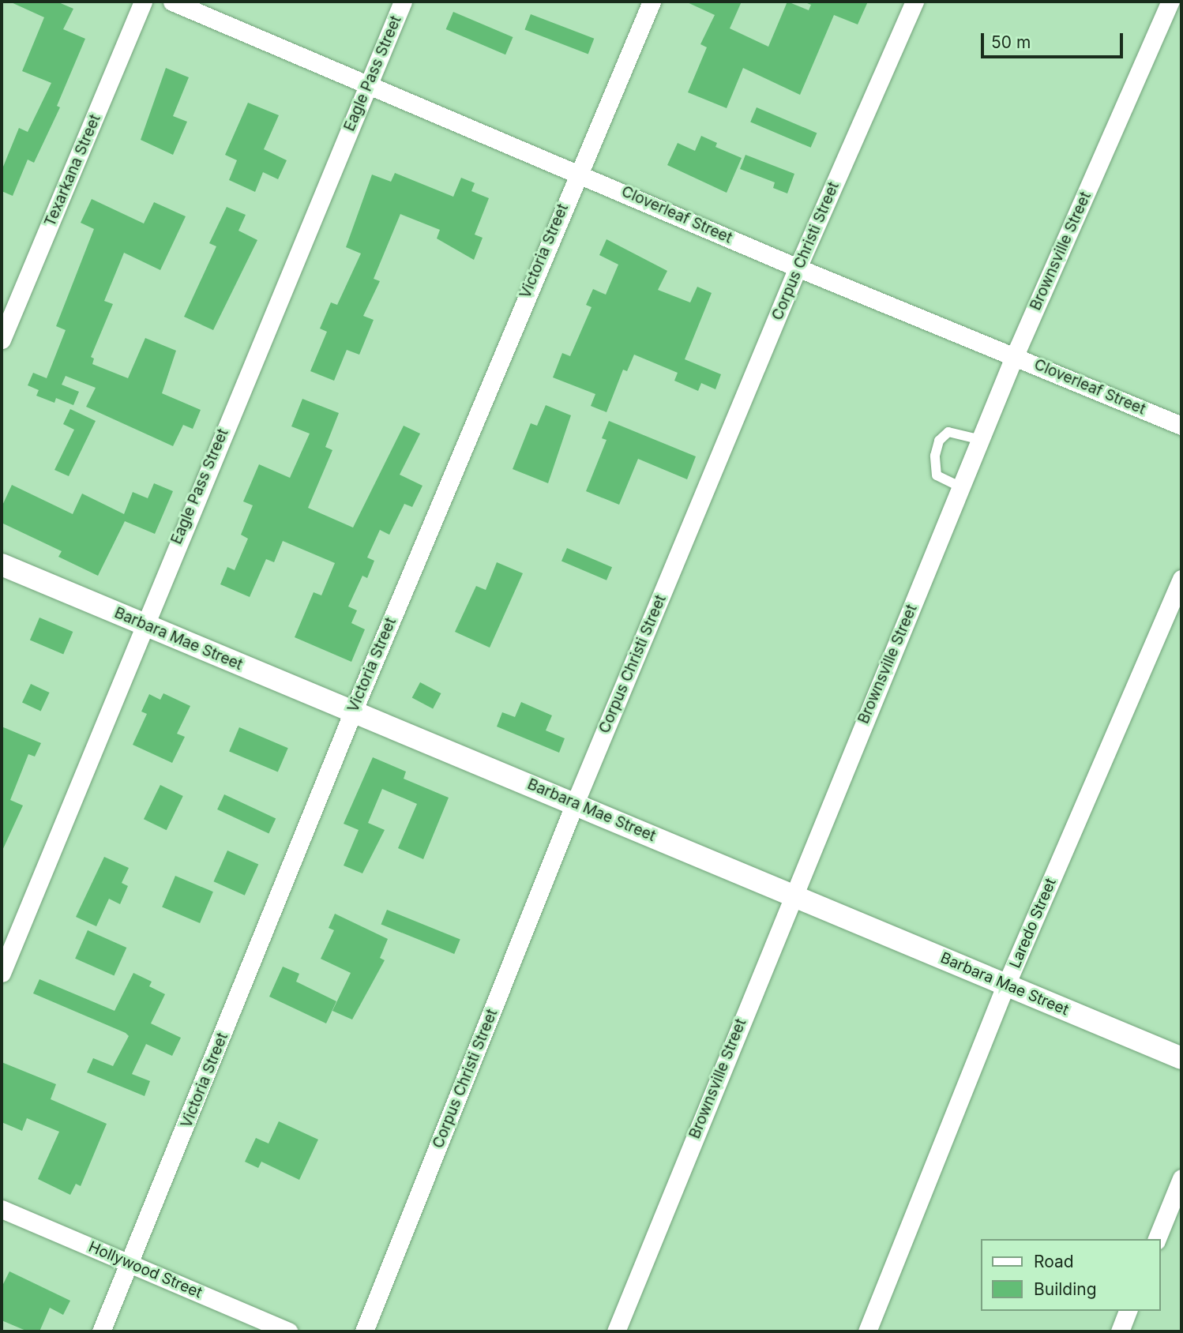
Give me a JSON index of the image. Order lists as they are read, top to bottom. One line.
{"streets":{"street":["Eagle Pass Street","Texarkana Street","Cloverleaf Street","Victoria Street","Corpus Christi Street","Brownsville Street","Barbara Mae Street","Laredo Street","Hollywood Street"]},"crossings":[["Eagle Pass Street","Cloverleaf Street"],["Eagle Pass Street","Barbara Mae Street"],["Cloverleaf Street","Victoria Street"],["Cloverleaf Street","Corpus Christi Street"],["Cloverleaf Street","Brownsville Street"],["Victoria Street","Barbara Mae Street"],["Victoria Street","Hollywood Street"],["Corpus Christi Street","Barbara Mae Street"],["Brownsville Street","Barbara Mae Street"],["Barbara Mae Street","Laredo Street"]],"legend":["Road","Building"],"scale_bar":"50 m"}
